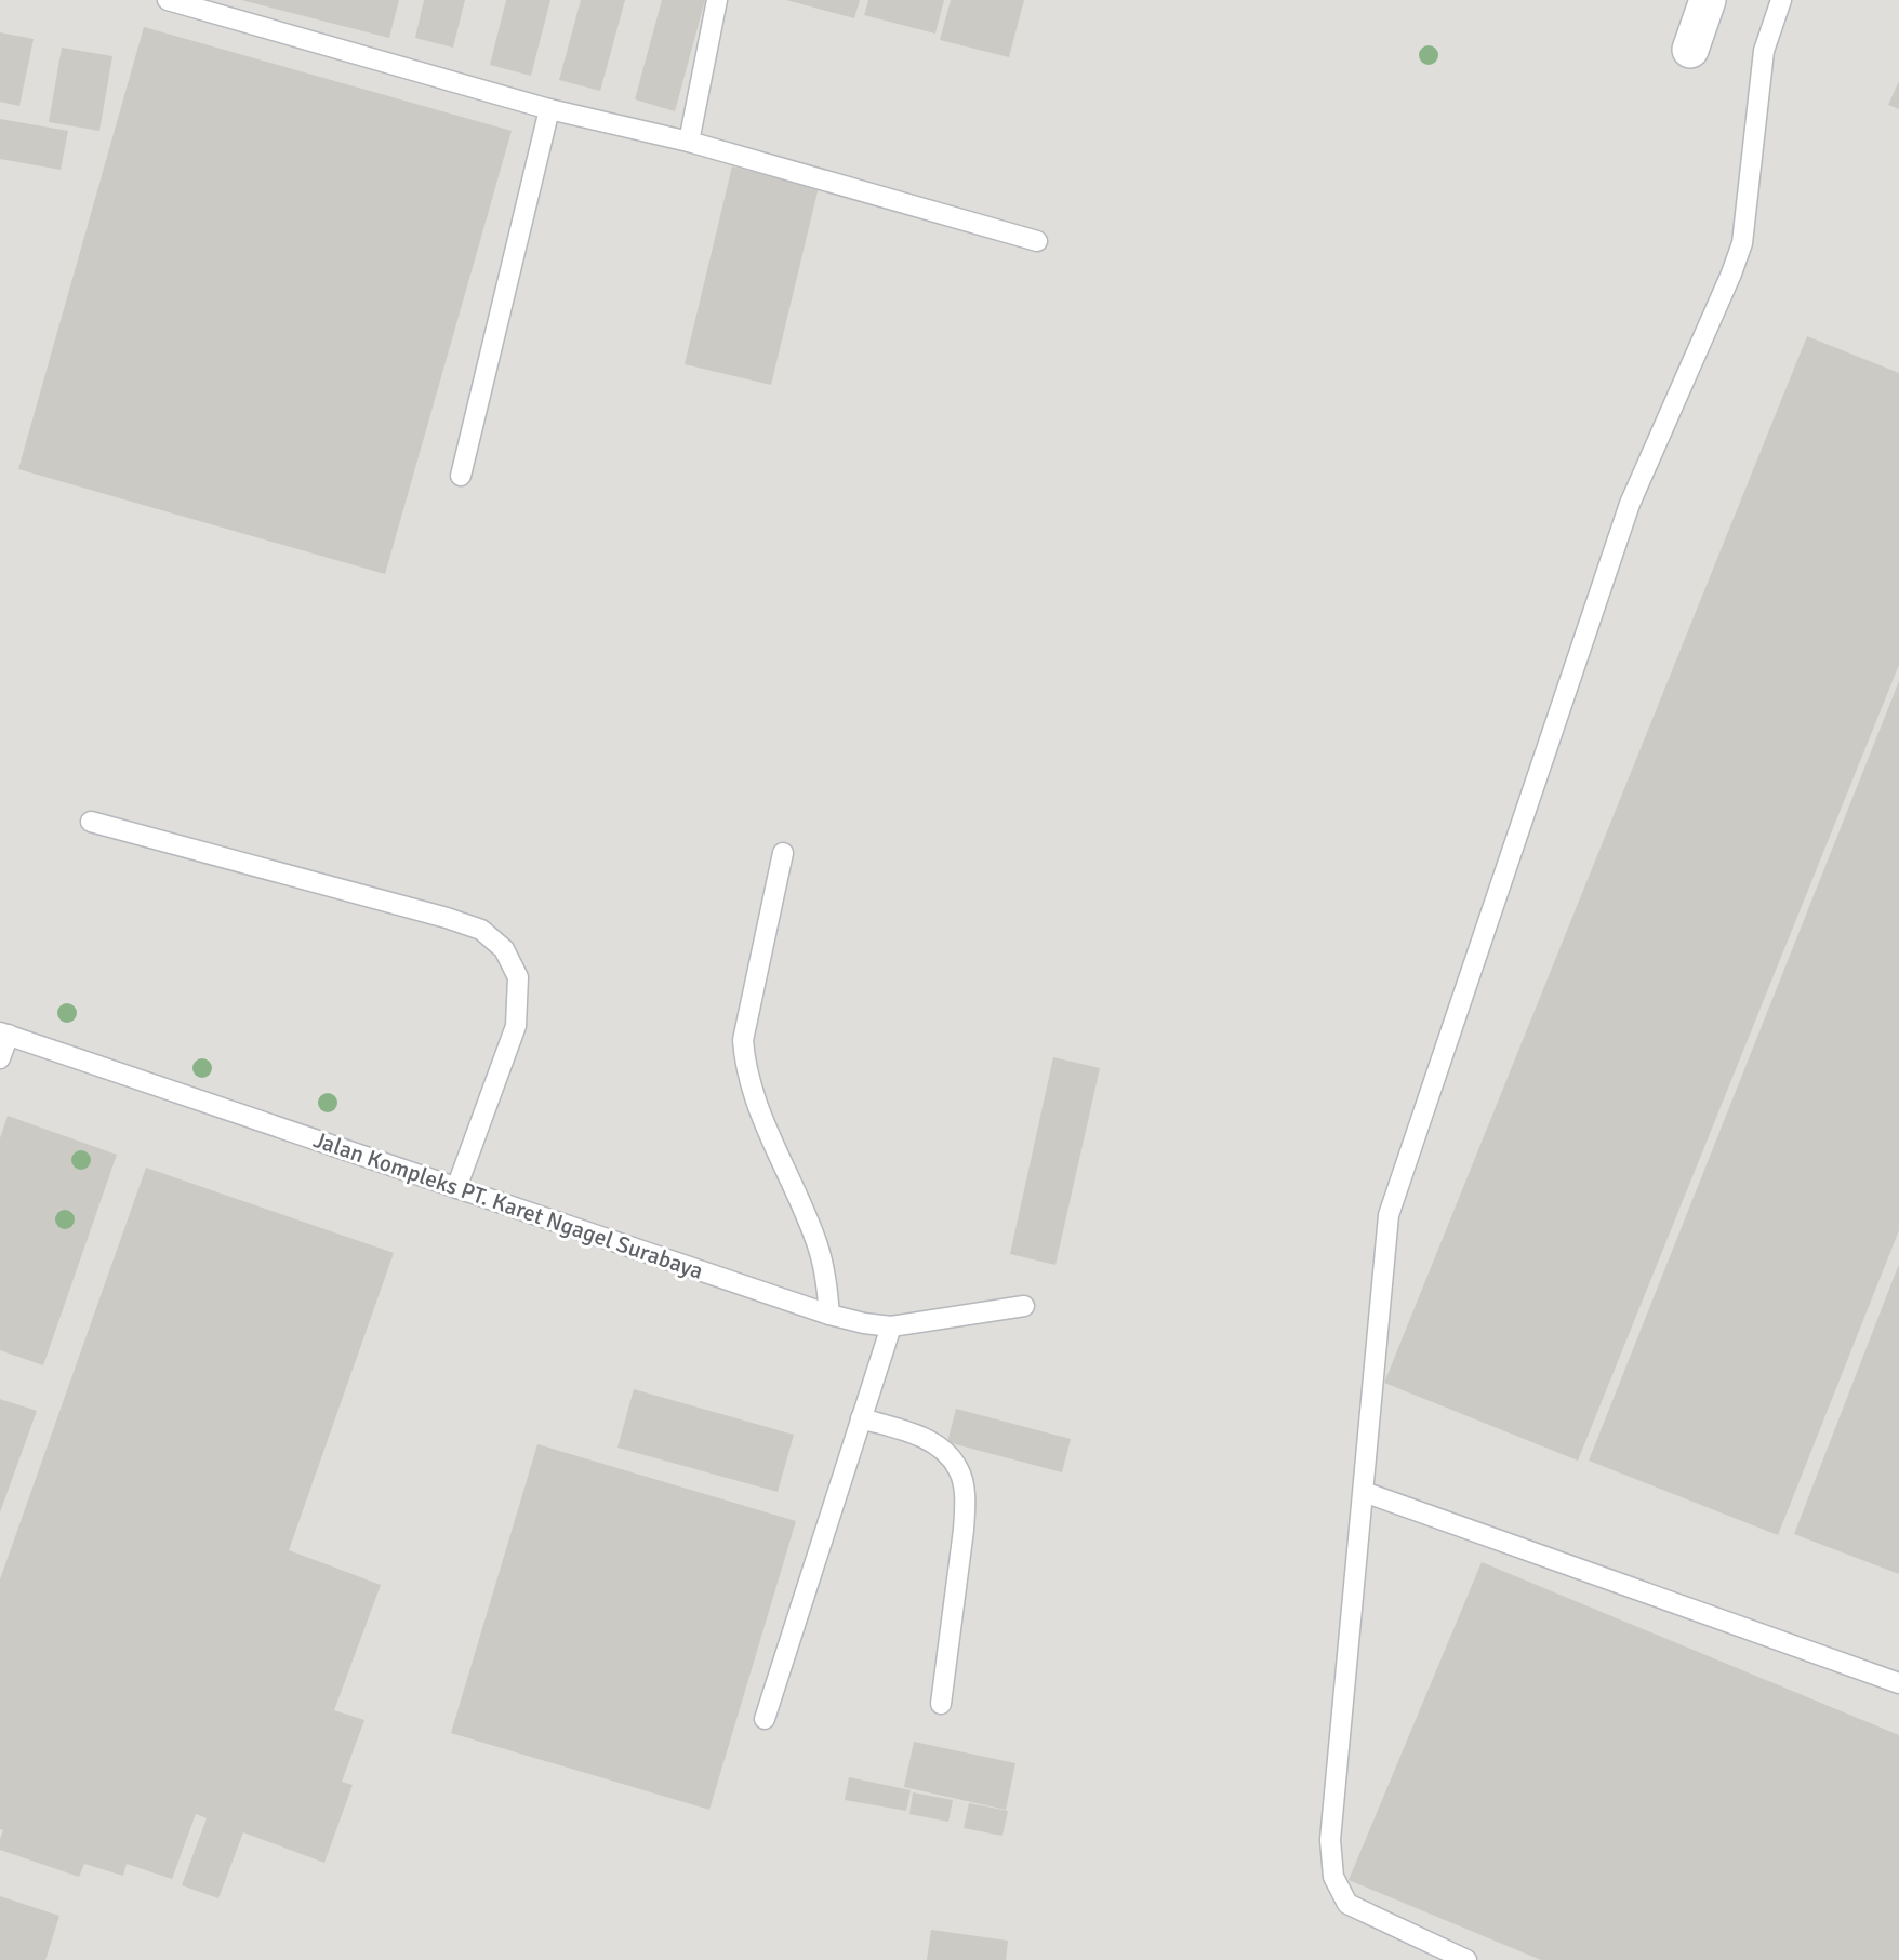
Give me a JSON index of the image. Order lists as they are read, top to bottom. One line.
{"streets":{"lane":["Jalan Kompleks PT. Karet Ngagel Surabaya"]}}
